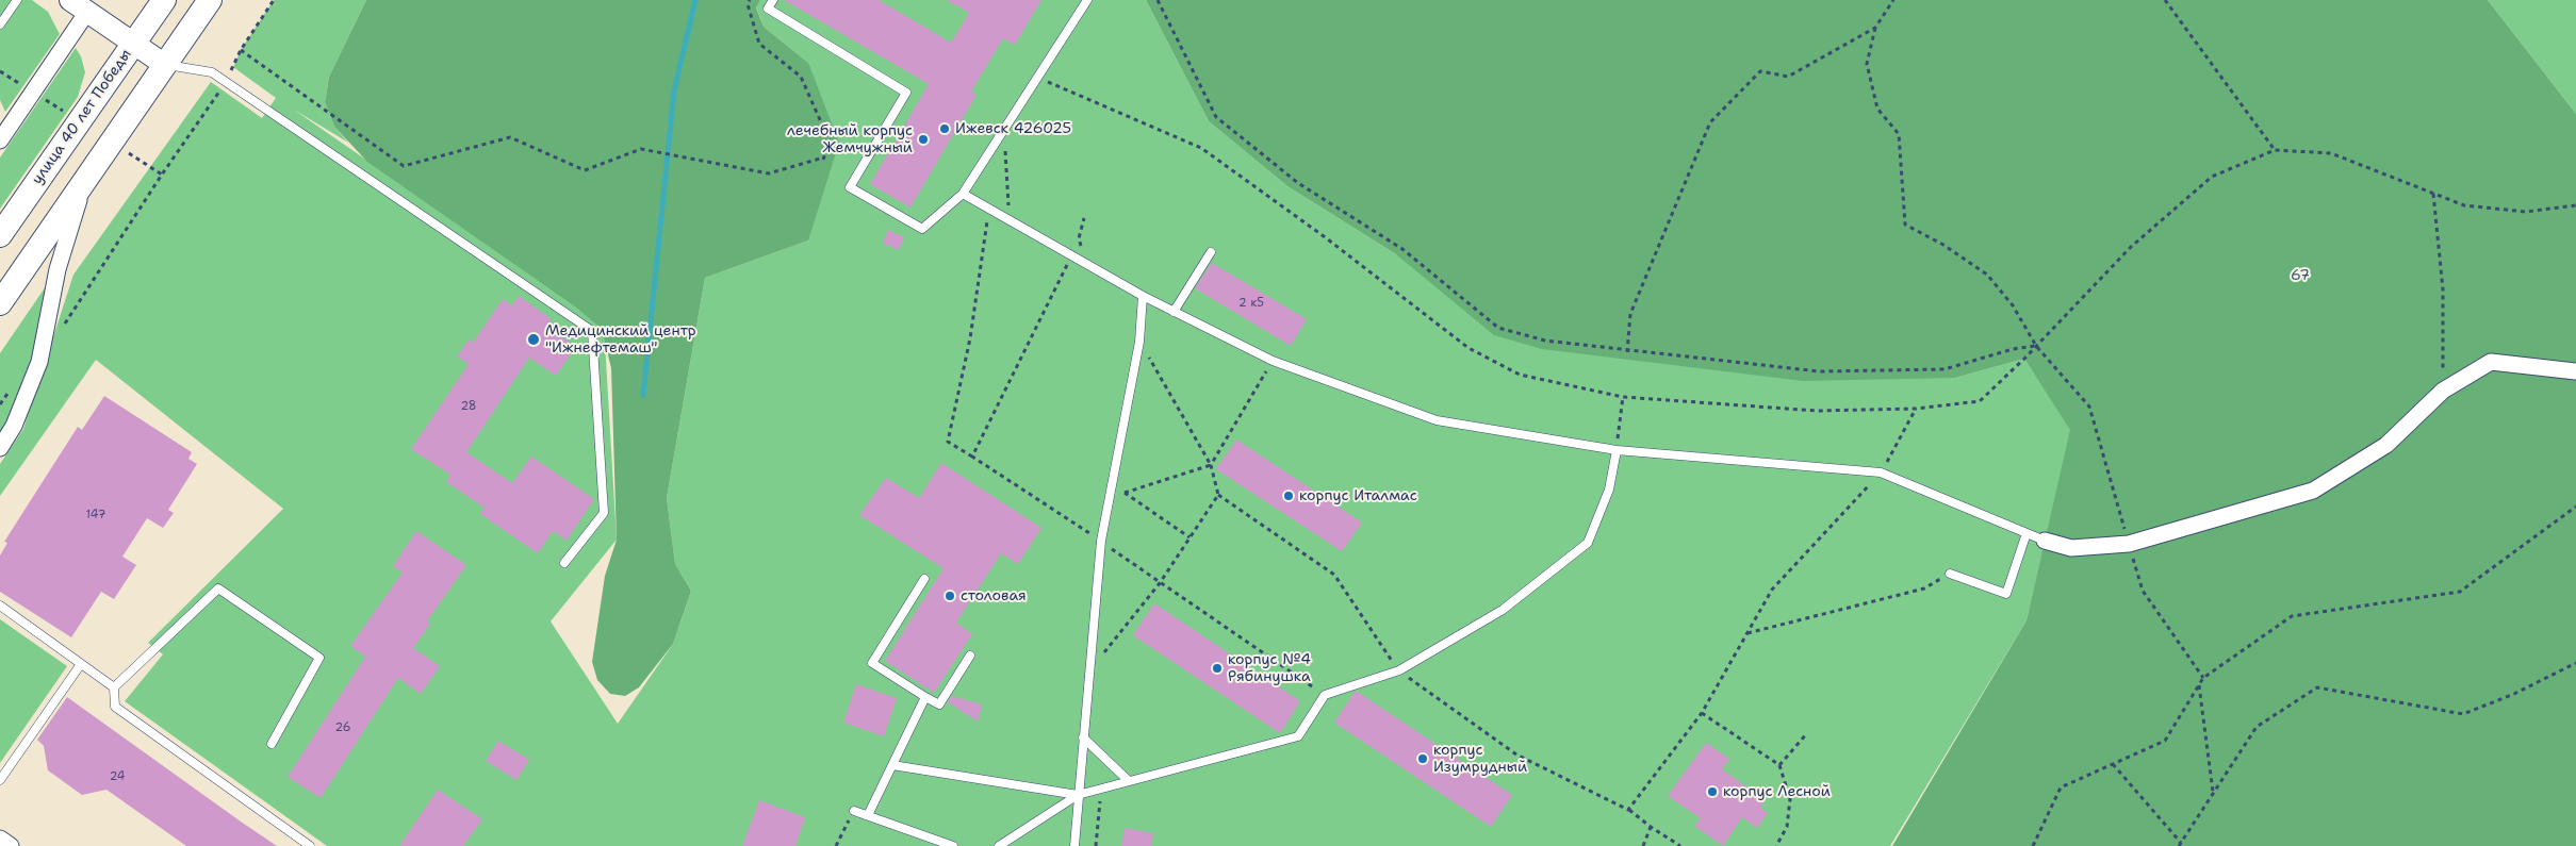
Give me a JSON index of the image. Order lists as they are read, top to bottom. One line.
{"streets":{"main road":["улица 40 лет Победы"]},"parks":["67"],"places":["Ижевск 426025","лечебный корпус Жемчужный","Медицинский центр \"Ижнефтемаш\"","корпус Италмас","столовая","корпус №4 Рябинушка","корпус Изумрудный","корпус Лесной"],"house_numbers":["2 к5","28","147","26","24"]}
